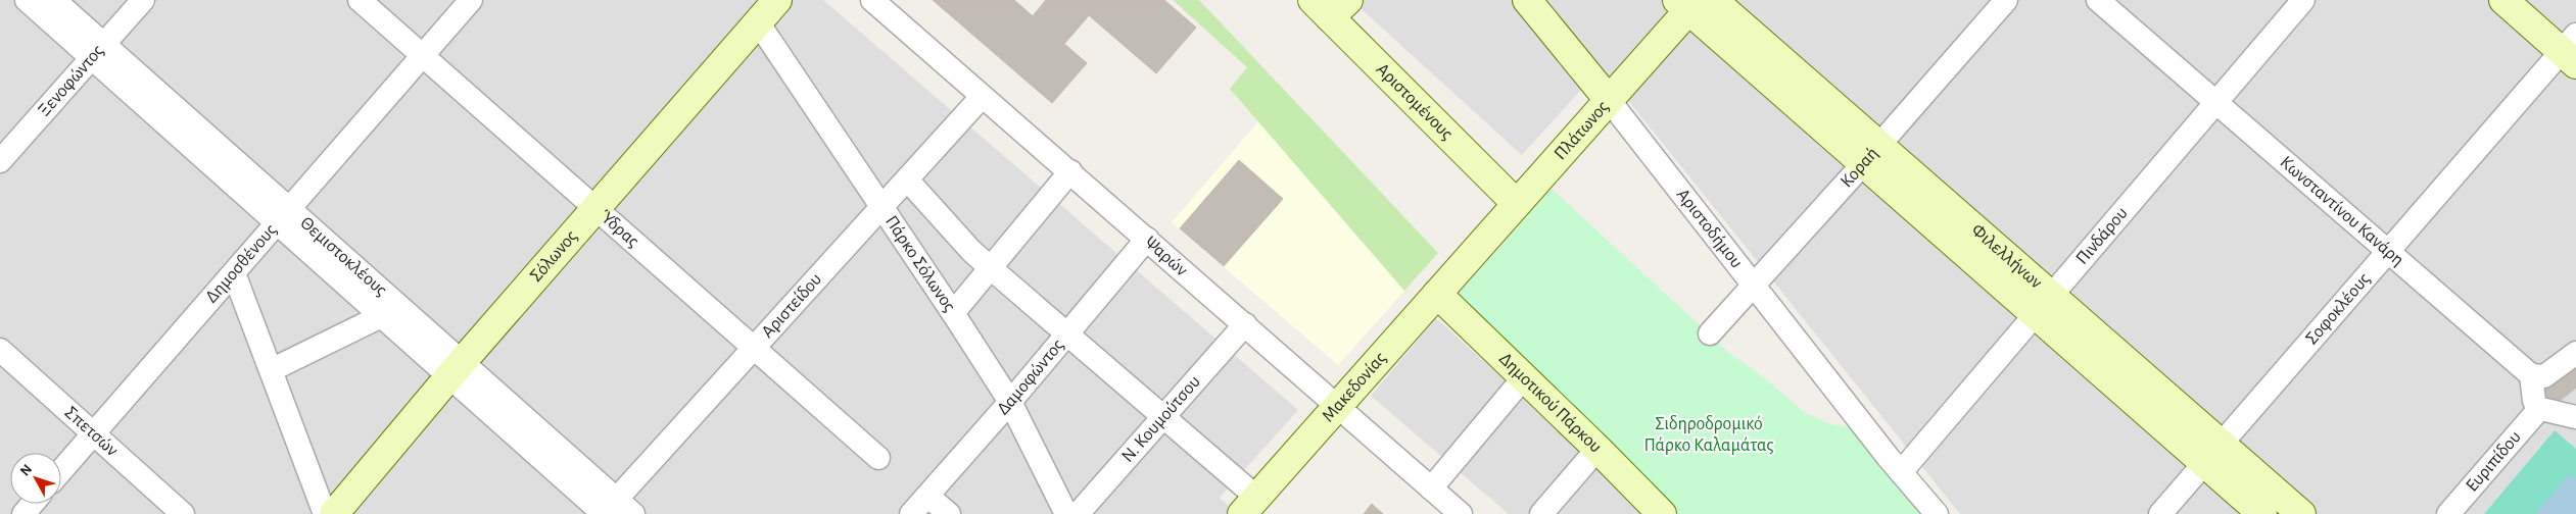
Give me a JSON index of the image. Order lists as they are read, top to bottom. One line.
{"streets":{"street":["Ξενοφώντος","Αριστομένους","Πλάτωνος","Κοραή","Κωνσταντίνου Κανάρη","Αριστοδήμου","Ύδρας","Πινδάρου","Σόλωνος","Ψαρών","Θεμιστοκλέους","Φιλελλήνων","Πάρκο Σόλωνος","Δημοσθένους","Αριστείδου","Σοφοκλέους","Δαμοφώντος","Μακεδονίας","Δημοτικού Πάρκου","Ν. Κουμούτσου","Σπετσών","Ευριπίδου"]},"crossings":[["Ξενοφώντος","Θεμιστοκλέους"],["Αριστομένους","Πλάτωνος"],["Πλάτωνος","Αριστοδήμου"],["Πλάτωνος","Φιλελλήνων"],["Πλάτωνος","Μακεδονίας"],["Κοραή","Αριστοδήμου"],["Κοραή","Φιλελλήνων"],["Κωνσταντίνου Κανάρη","Πινδάρου"],["Κωνσταντίνου Κανάρη","Σοφοκλέους"],["Αριστοδήμου","Πινδάρου"],["Ύδρας","Σόλωνος"],["Ύδρας","Δημοσθένους"],["Ύδρας","Αριστείδου"],["Πινδάρου","Φιλελλήνων"],["Σόλωνος","Θεμιστοκλέους"],["Σόλωνος","Πάρκο Σόλωνος"],["Ψαρών","Αριστείδου"],["Ψαρών","Δαμοφώντος"],["Ψαρών","Μακεδονίας"],["Ψαρών","Ν. Κουμούτσου"],["Θεμιστοκλέους","Δημοσθένους"],["Θεμιστοκλέους","Αριστείδου"],["Φιλελλήνων","Σοφοκλέους"],["Πάρκο Σόλωνος","Αριστείδου"],["Πάρκο Σόλωνος","Δαμοφώντος"],["Δημοσθένους","Σπετσών"],["Μακεδονίας","Δημοτικού Πάρκου"]],"parks":["Σιδηροδρομικό Πάρκο Καλαμάτας"],"north":"top left"}
